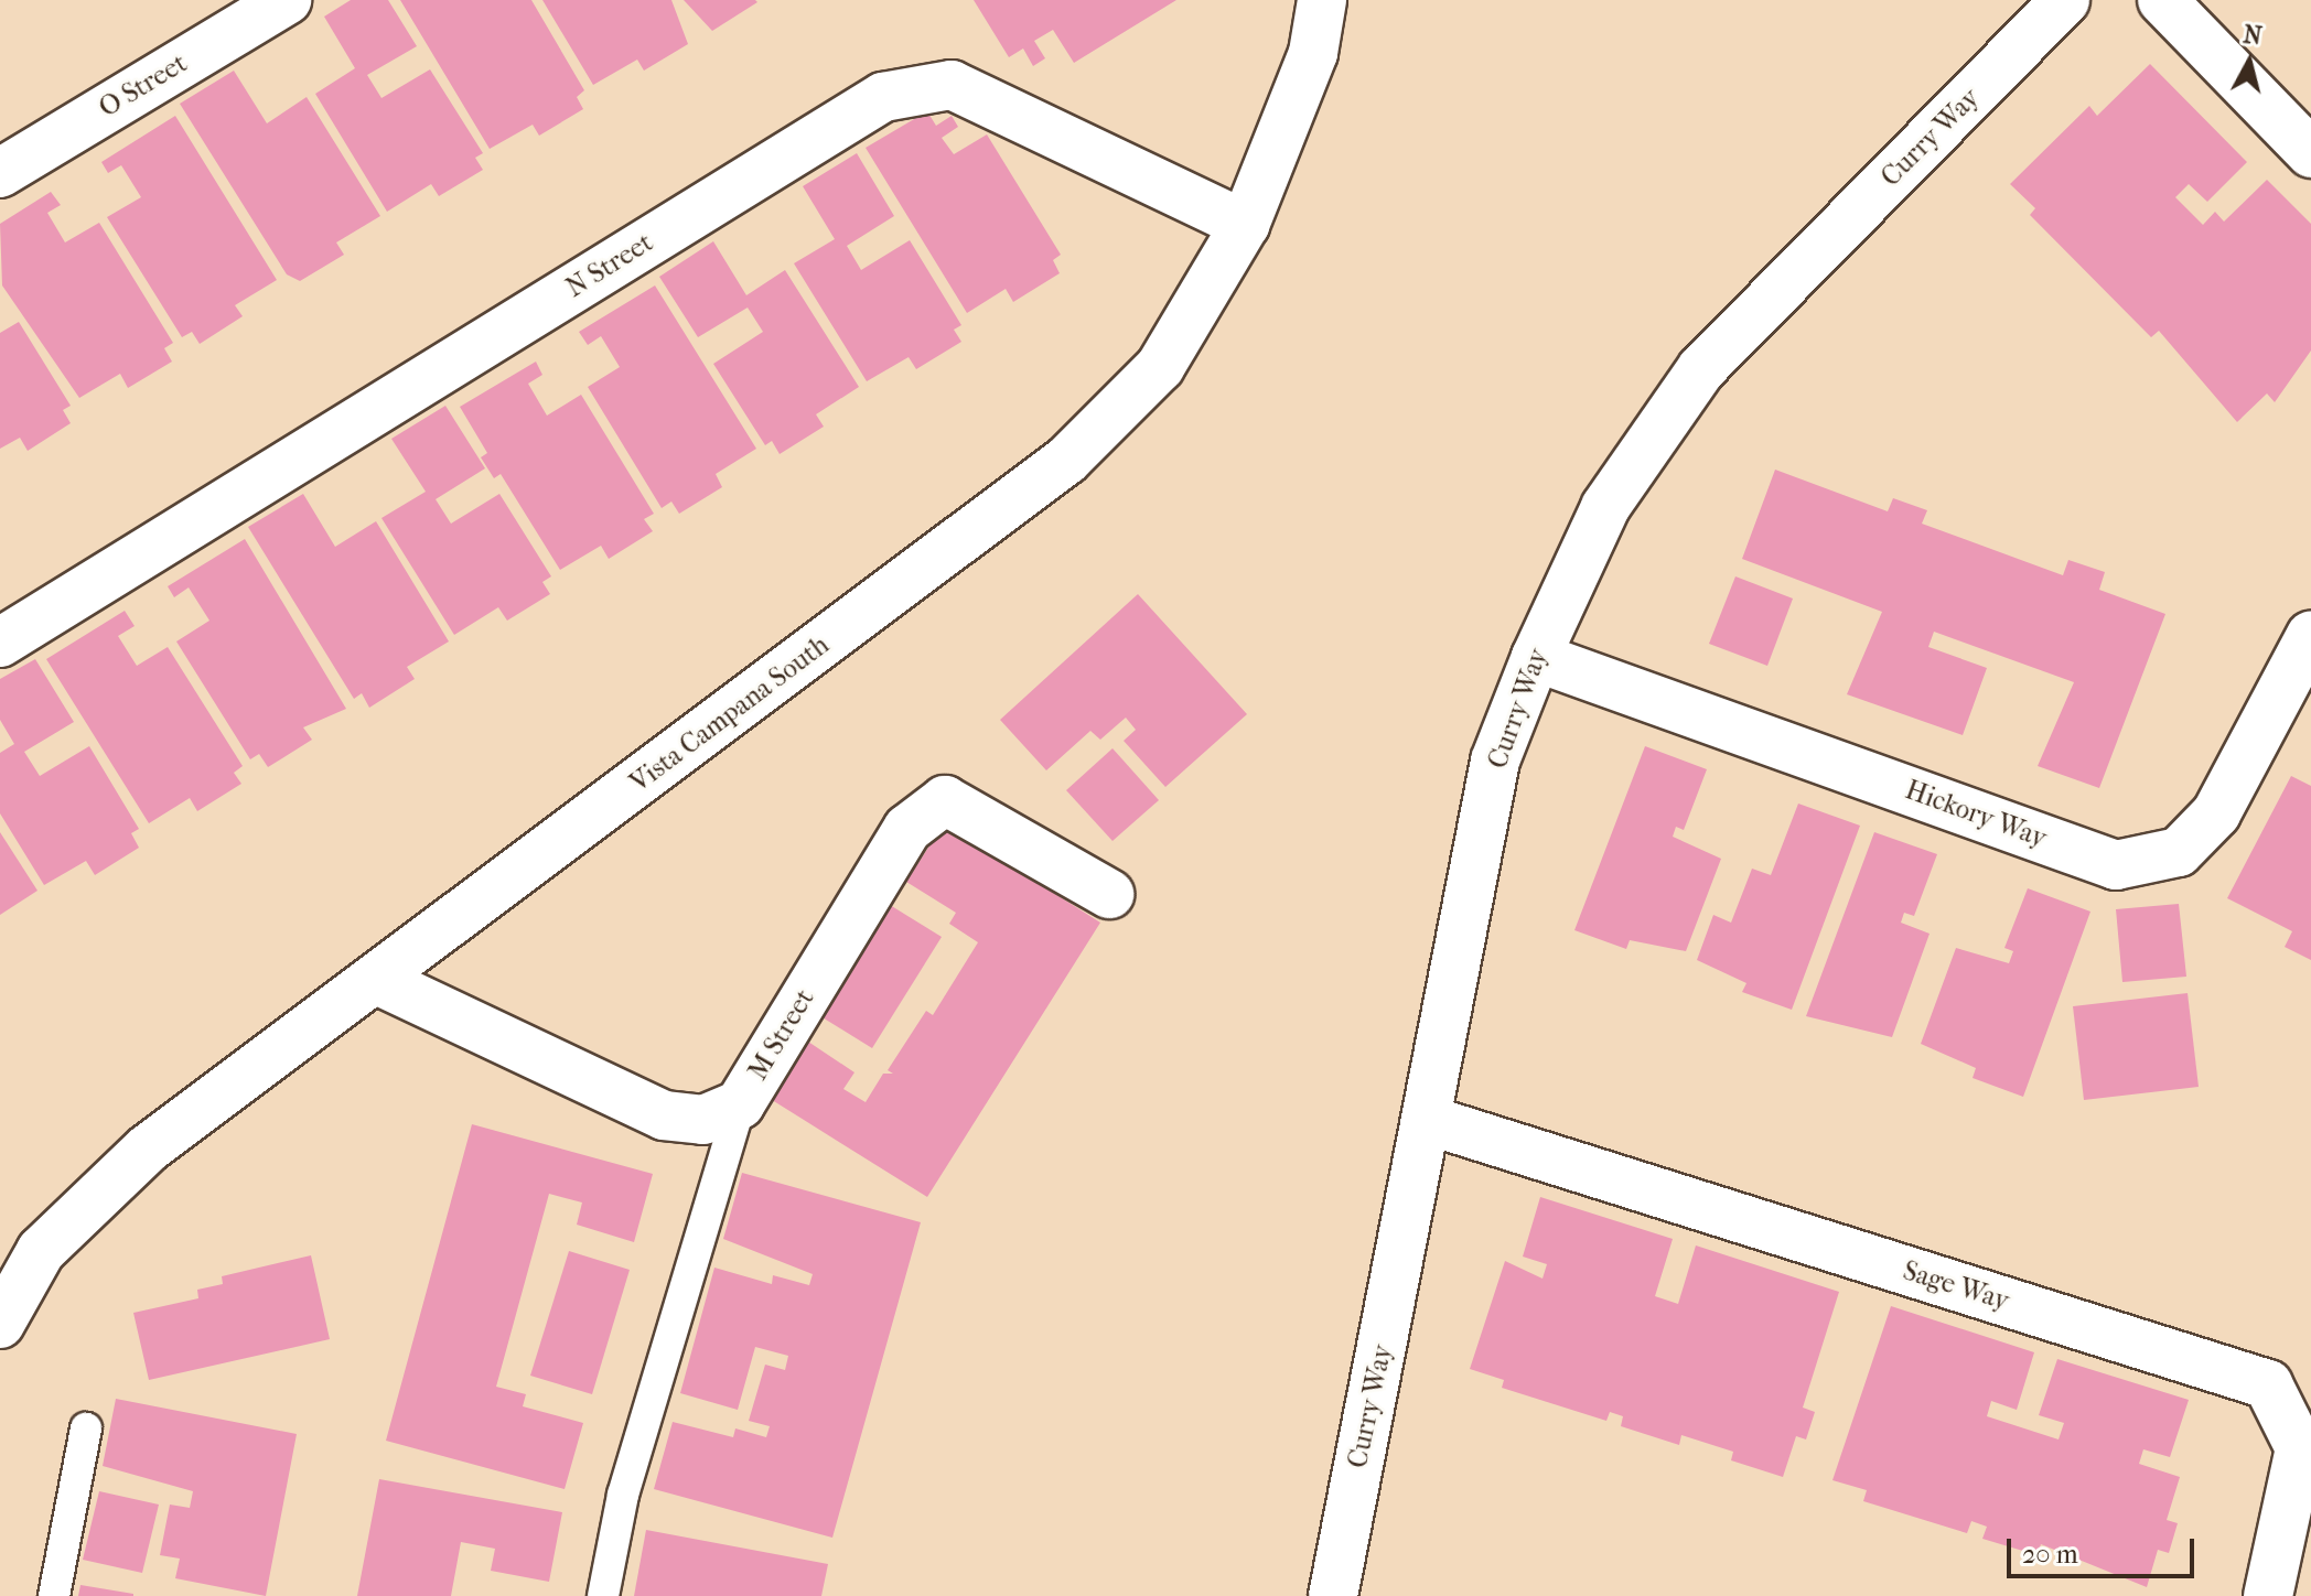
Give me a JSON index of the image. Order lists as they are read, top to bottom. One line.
{"streets":{"street":["O Street","Curry Way","N Street","Vista Campana South","Hickory Way","M Street","Sage Way"]},"crossings":[["Curry Way","Hickory Way"],["Curry Way","Sage Way"],["N Street","Vista Campana South"],["Vista Campana South","M Street"]],"scale_bar":"20 m","north":"top"}
